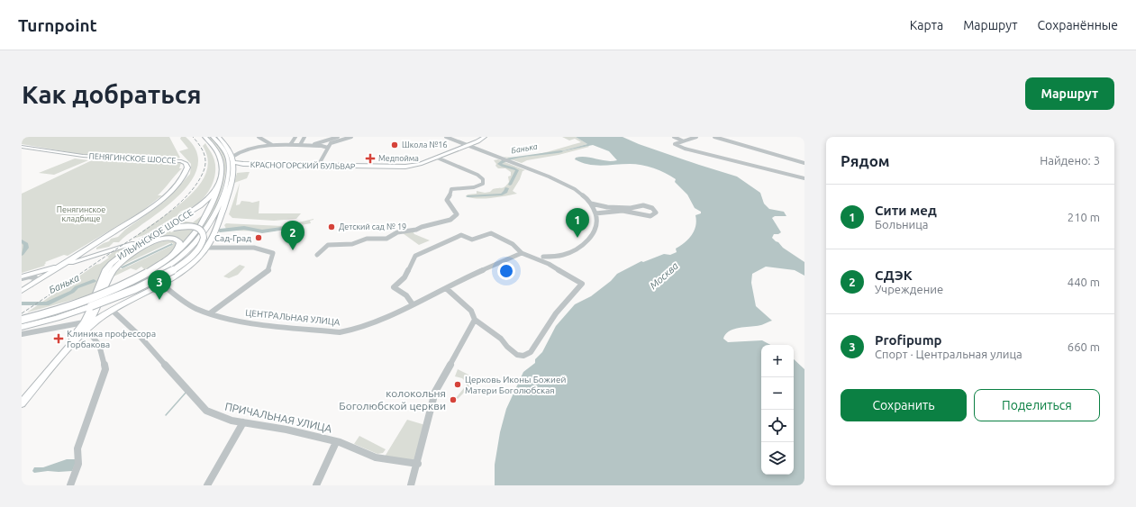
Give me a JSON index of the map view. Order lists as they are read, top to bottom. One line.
{"streets":{"main road":["ПЕНЯГИНСКОЕ ШОССЕ","КРАСНОГОРСКИЙ БУЛЬВАР","ИЛЬИНСКОЕ ШОССЕ"],"street":["ЦЕНТРАЛЬНАЯ УЛИЦА","ПРИЧАЛЬНАЯ УЛИЦА"]},"water":["Банька","Москва"],"parks":["Пенягинское кладбище"],"places":{"other":["Школа №16","Детский сад № 19","Сад-Град","Церковь Иконы Божией Матери Боголюбская","колокольня Боголюбской церкви"],"health":["Медпойма","Клиника профессора Горбакова"]},"page":{"header":"Turnpoint","nav":["Карта","Маршрут","Сохранённые"],"buttons":["Маршрут",["Сохранить","Поделиться"]],"title":"Как добраться","heading":["Рядом","Найдено: 3"],"list":[{"mark":"1","name":"Сити мед","note":"Больница","value":"210 m"},{"mark":"2","name":"СДЭК","note":"Учреждение","value":"440 m"},{"mark":"3","name":"Profipump","note":"Спорт · Центральная улица","value":"660 m"}],"pins":["1","2","3"],"map_buttons":["+","−"]}}
